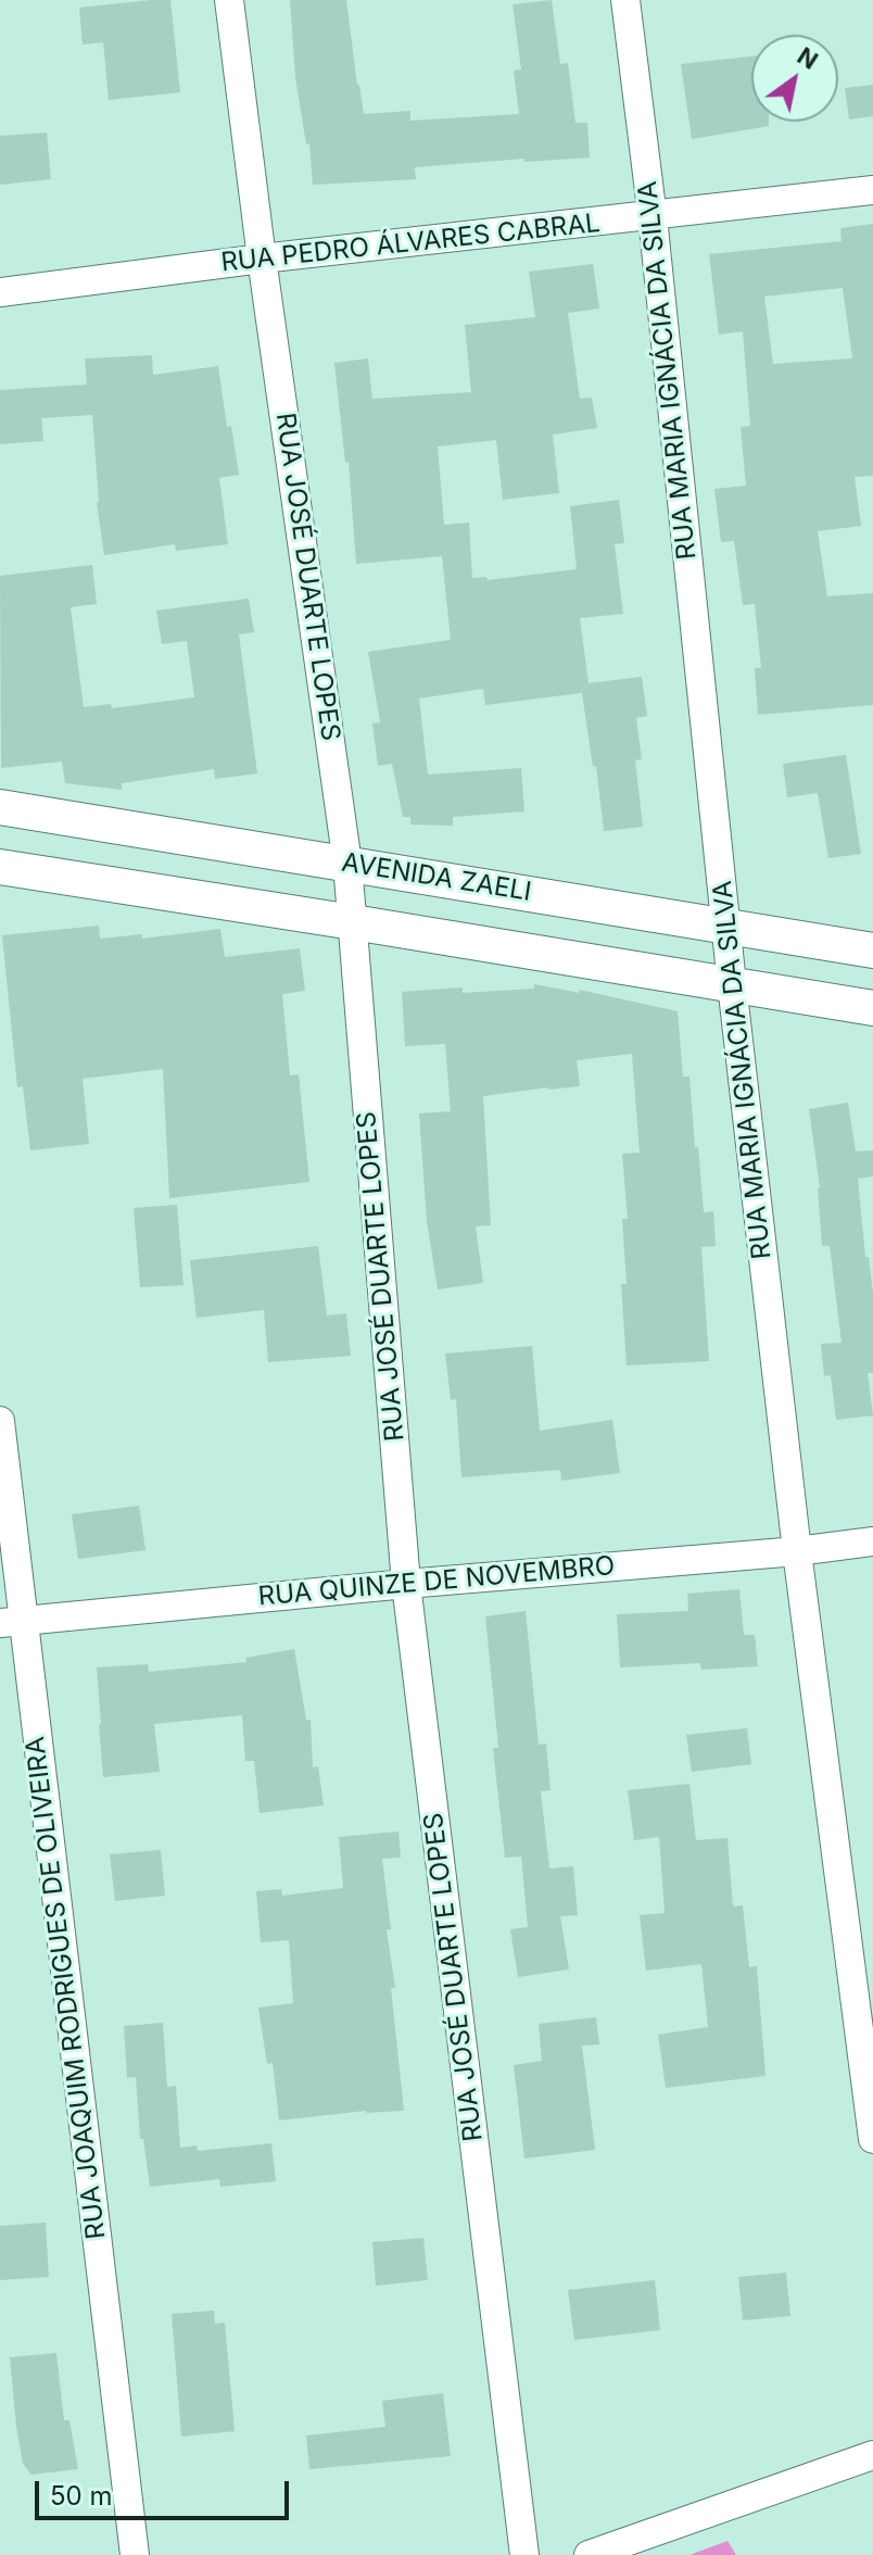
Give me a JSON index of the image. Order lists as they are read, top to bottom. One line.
{"streets":{"street":["RUA PEDRO ÁLVARES CABRAL","RUA MARIA IGNÁCIA DA SILVA","RUA JOSÉ DUARTE LOPES","AVENIDA ZAELI","RUA QUINZE DE NOVEMBRO","RUA JOAQUIM RODRIGUES DE OLIVEIRA"]},"crossings":[["RUA PEDRO ÁLVARES CABRAL","RUA MARIA IGNÁCIA DA SILVA"],["RUA PEDRO ÁLVARES CABRAL","RUA JOSÉ DUARTE LOPES"],["RUA MARIA IGNÁCIA DA SILVA","AVENIDA ZAELI"],["RUA MARIA IGNÁCIA DA SILVA","RUA QUINZE DE NOVEMBRO"],["RUA JOSÉ DUARTE LOPES","AVENIDA ZAELI"],["RUA JOSÉ DUARTE LOPES","RUA QUINZE DE NOVEMBRO"],["RUA QUINZE DE NOVEMBRO","RUA JOAQUIM RODRIGUES DE OLIVEIRA"]],"scale_bar":"50 m","north":"top right"}
